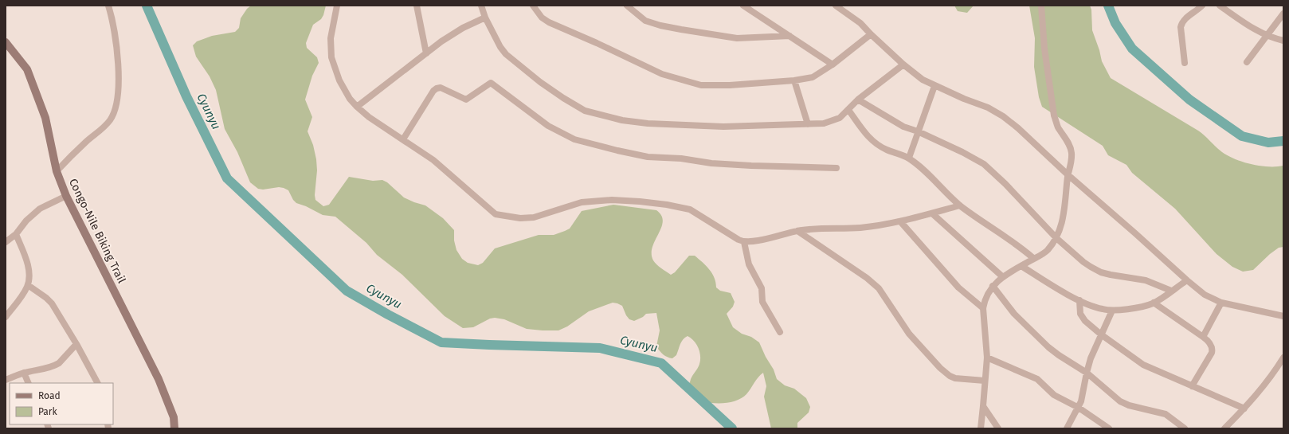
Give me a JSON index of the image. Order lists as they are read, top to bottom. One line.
{"streets":{"main road":["Congo-Nile Biking Trail"]},"water":["Cyunyu"],"legend":["Road","Park"]}
